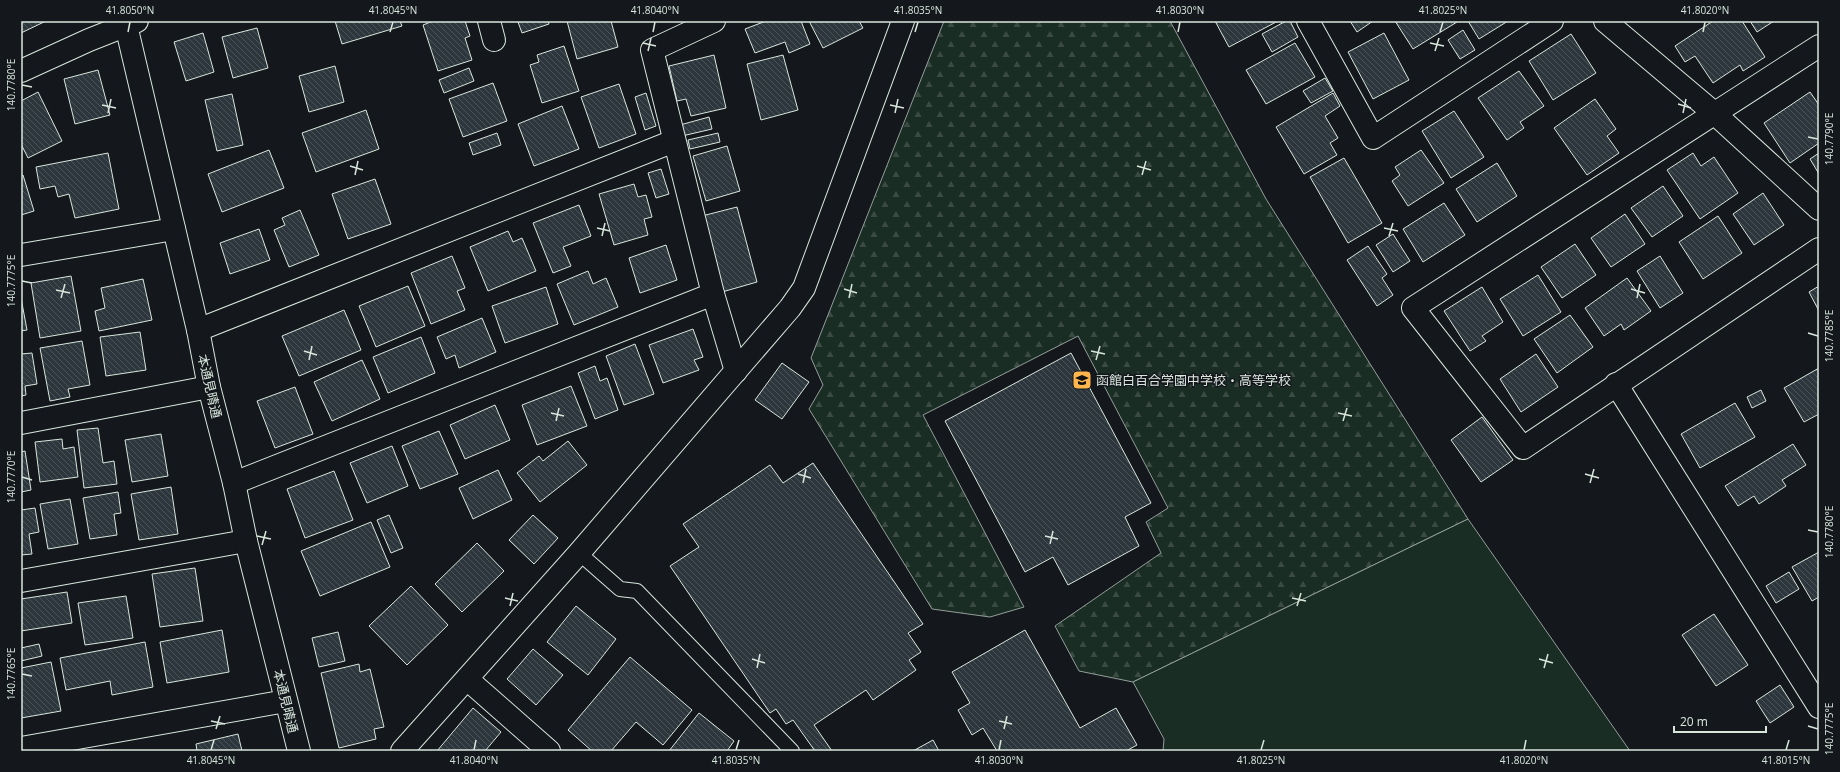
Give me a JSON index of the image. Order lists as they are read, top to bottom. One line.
{"streets":{"street":["本通見晴通"]},"places":{"school or university":["函館白百合学園中学校・高等学校"]},"scale_bar":"20 m","coordinates":["41.8050°N","41.8045°N","41.8040°N","41.8035°N","41.8030°N","41.8025°N","41.8020°N","140.7780°E","140.7790°E","140.7775°E","140.7785°E","140.7770°E","140.7765°E","41.8015°N"]}
